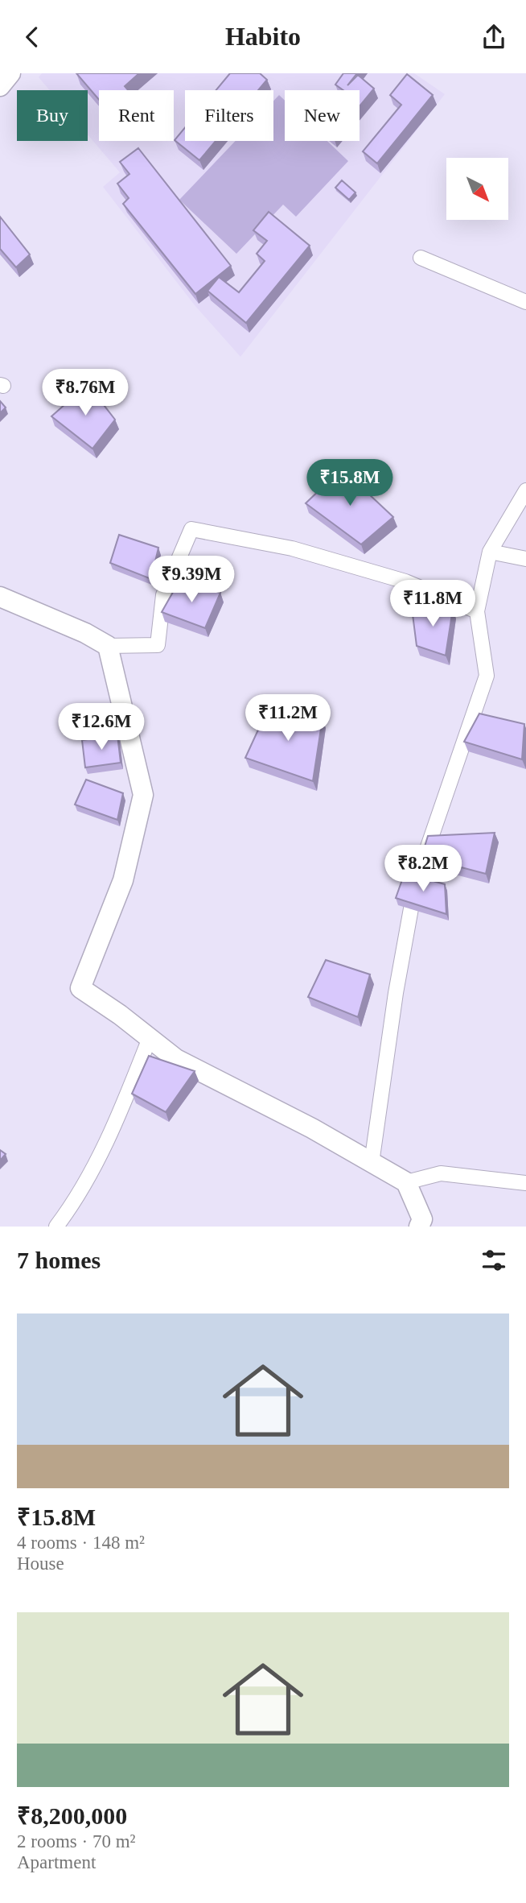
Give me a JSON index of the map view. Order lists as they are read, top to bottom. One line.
{"north":"bottom right","page":{"header":"Habito","chip":["Buy","Rent","Filters","New"],"price":["₹8.76M","₹15.8M","₹9.39M","₹11.8M","₹11.2M","₹12.6M","₹8.2M"],"heading":"7 homes","list":[{"name":"₹15.8M","note":"4 rooms · 148 m² · House"},{"name":"₹8,200,000","note":"2 rooms · 70 m² · Apartment"}]}}
